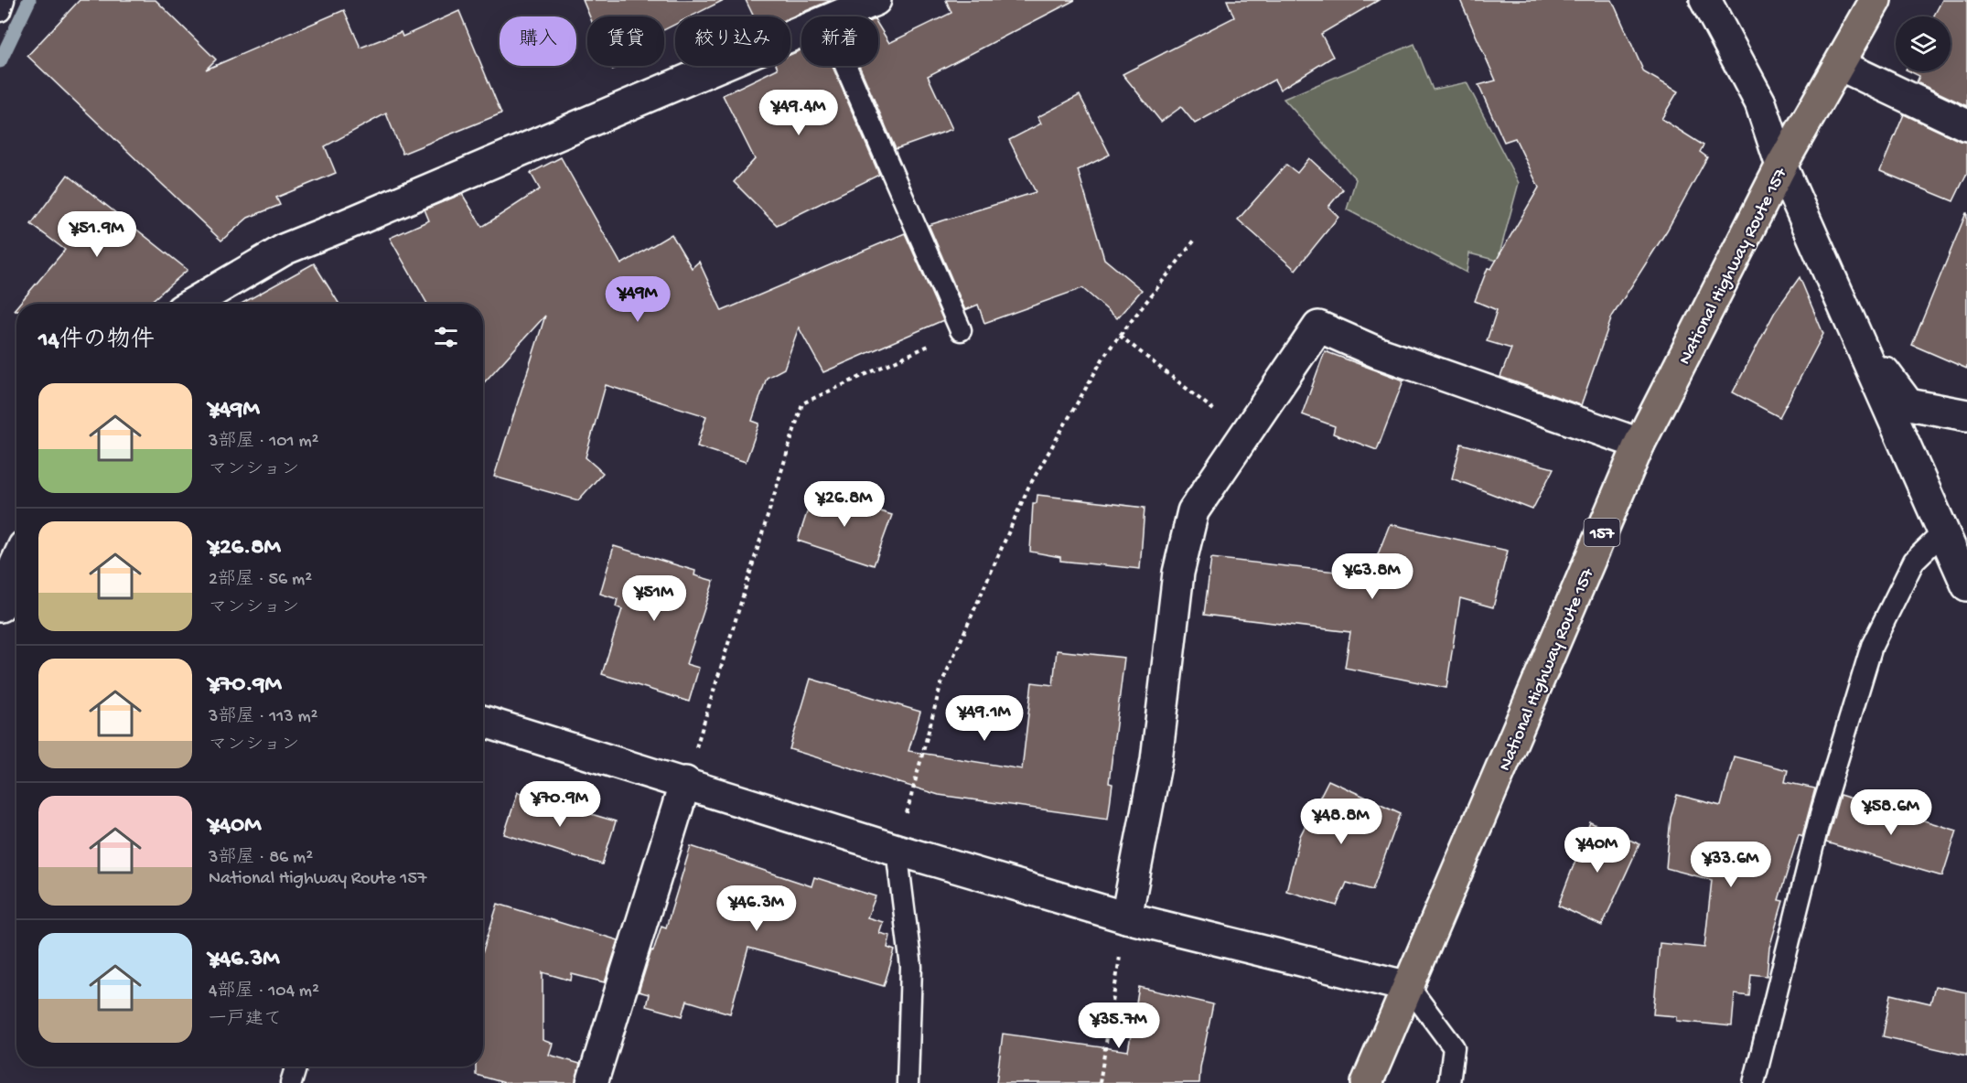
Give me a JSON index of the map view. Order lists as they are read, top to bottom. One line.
{"streets":{"highway":["National Highway Route 157","157"]},"page":{"chip":["購入","賃貸","絞り込み","新着"],"price":["¥49.4M","¥51.9M","¥49M","¥26.8M","¥63.8M","¥51M","¥49.1M","¥70.9M","¥58.6M","¥48.8M","¥40M","¥33.6M","¥46.3M","¥35.7M"],"heading":"14件の物件","list":[{"name":"¥49M","note":"3部屋 · 101 m² · マンション"},{"name":"¥26.8M","note":"2部屋 · 56 m² · マンション"},{"name":"¥70.9M","note":"3部屋 · 113 m² · マンション"},{"name":"¥40M","note":"3部屋 · 86 m² · National Highway Route 157"},{"name":"¥46.3M","note":"4部屋 · 104 m² · 一戸建て"}]}}
